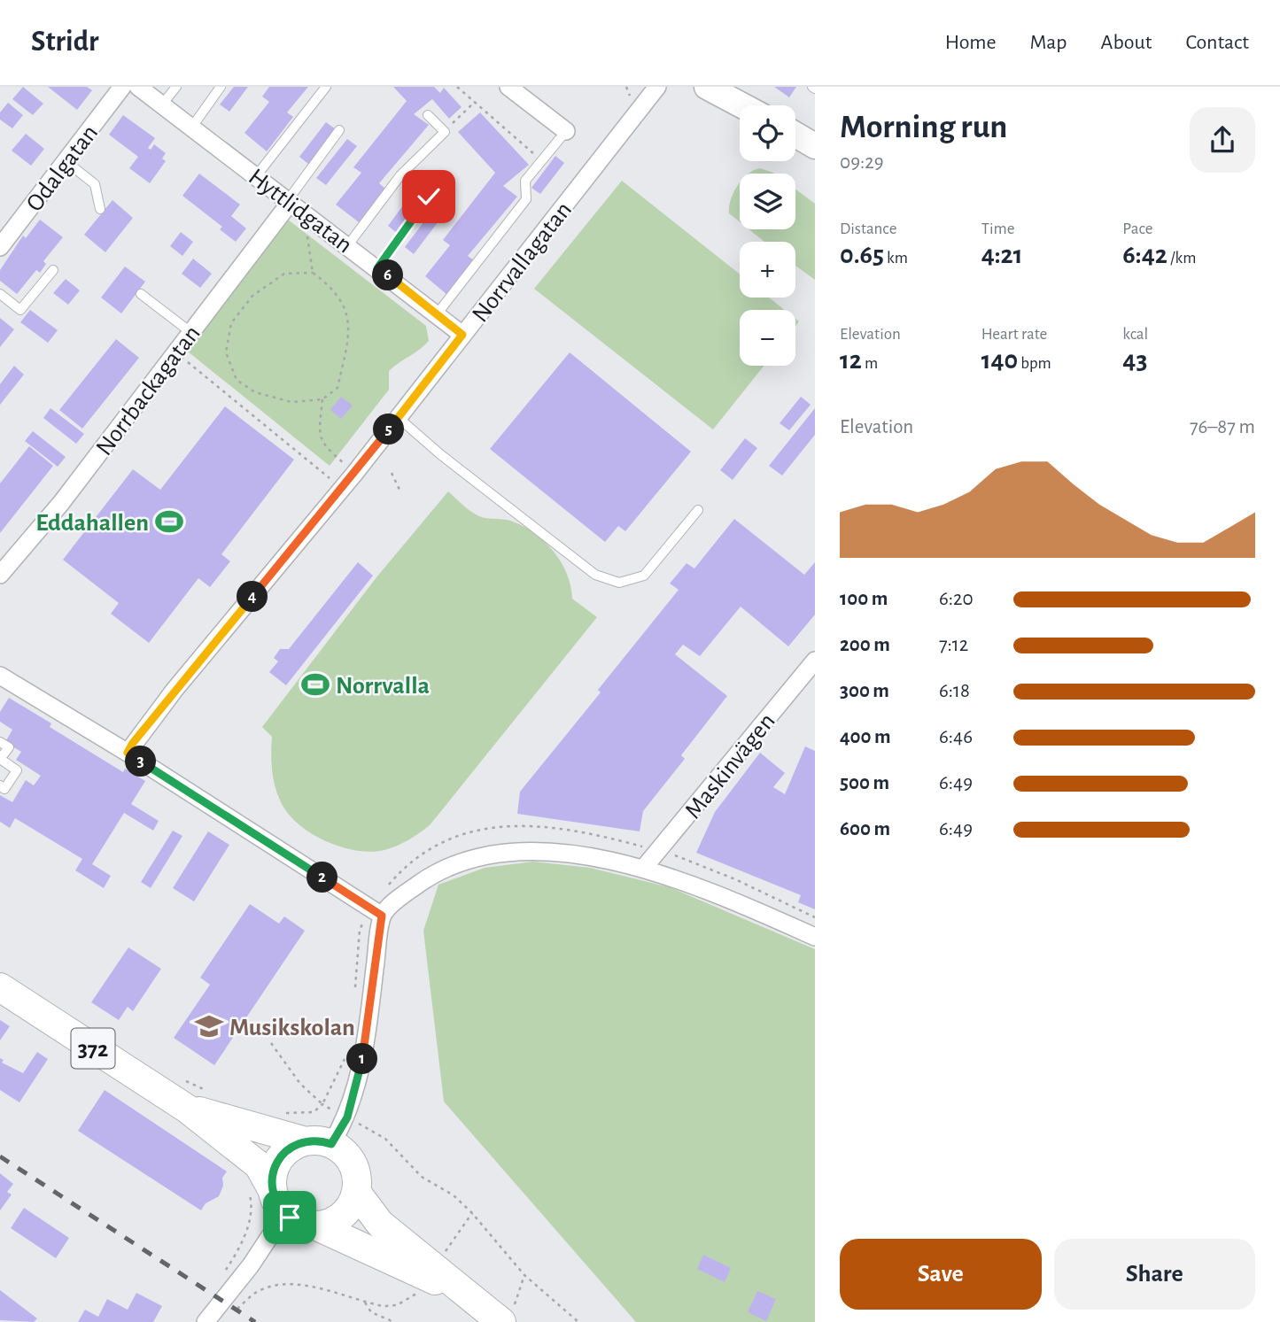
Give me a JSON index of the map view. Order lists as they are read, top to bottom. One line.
{"streets":{"main road":["372"],"street":["Odalgatan","Hyttlidgatan","Norrvallagatan","Norrbackagatan","Maskinvägen"]},"crossings":[["Hyttlidgatan","Norrvallagatan"],["Hyttlidgatan","Norrbackagatan"]],"places":{"sports":["Eddahallen","Norrvalla"],"school or university":["Musikskolan"]},"page":{"header":"Stridr","nav":["Home","Map","About","Contact"],"heading":["Morning run","09:29"],"map_buttons":["+","−"],"stats":[["Distance","0.65 km"],["Time","4:21"],["Pace","6:42 /km"],["Elevation","12 m"],["Heart rate","140 bpm"],["kcal","43"]],"pins":["6","5","4","3","2","1"],"chart":["Elevation","76–87 m"],"list":[{"name":"100 m","note":"6:20"},{"name":"200 m","note":"7:12"},{"name":"300 m","note":"6:18"},{"name":"400 m","note":"6:46"},{"name":"500 m","note":"6:49"},{"name":"600 m","note":"6:49"}],"buttons":["Save","Share"]}}
